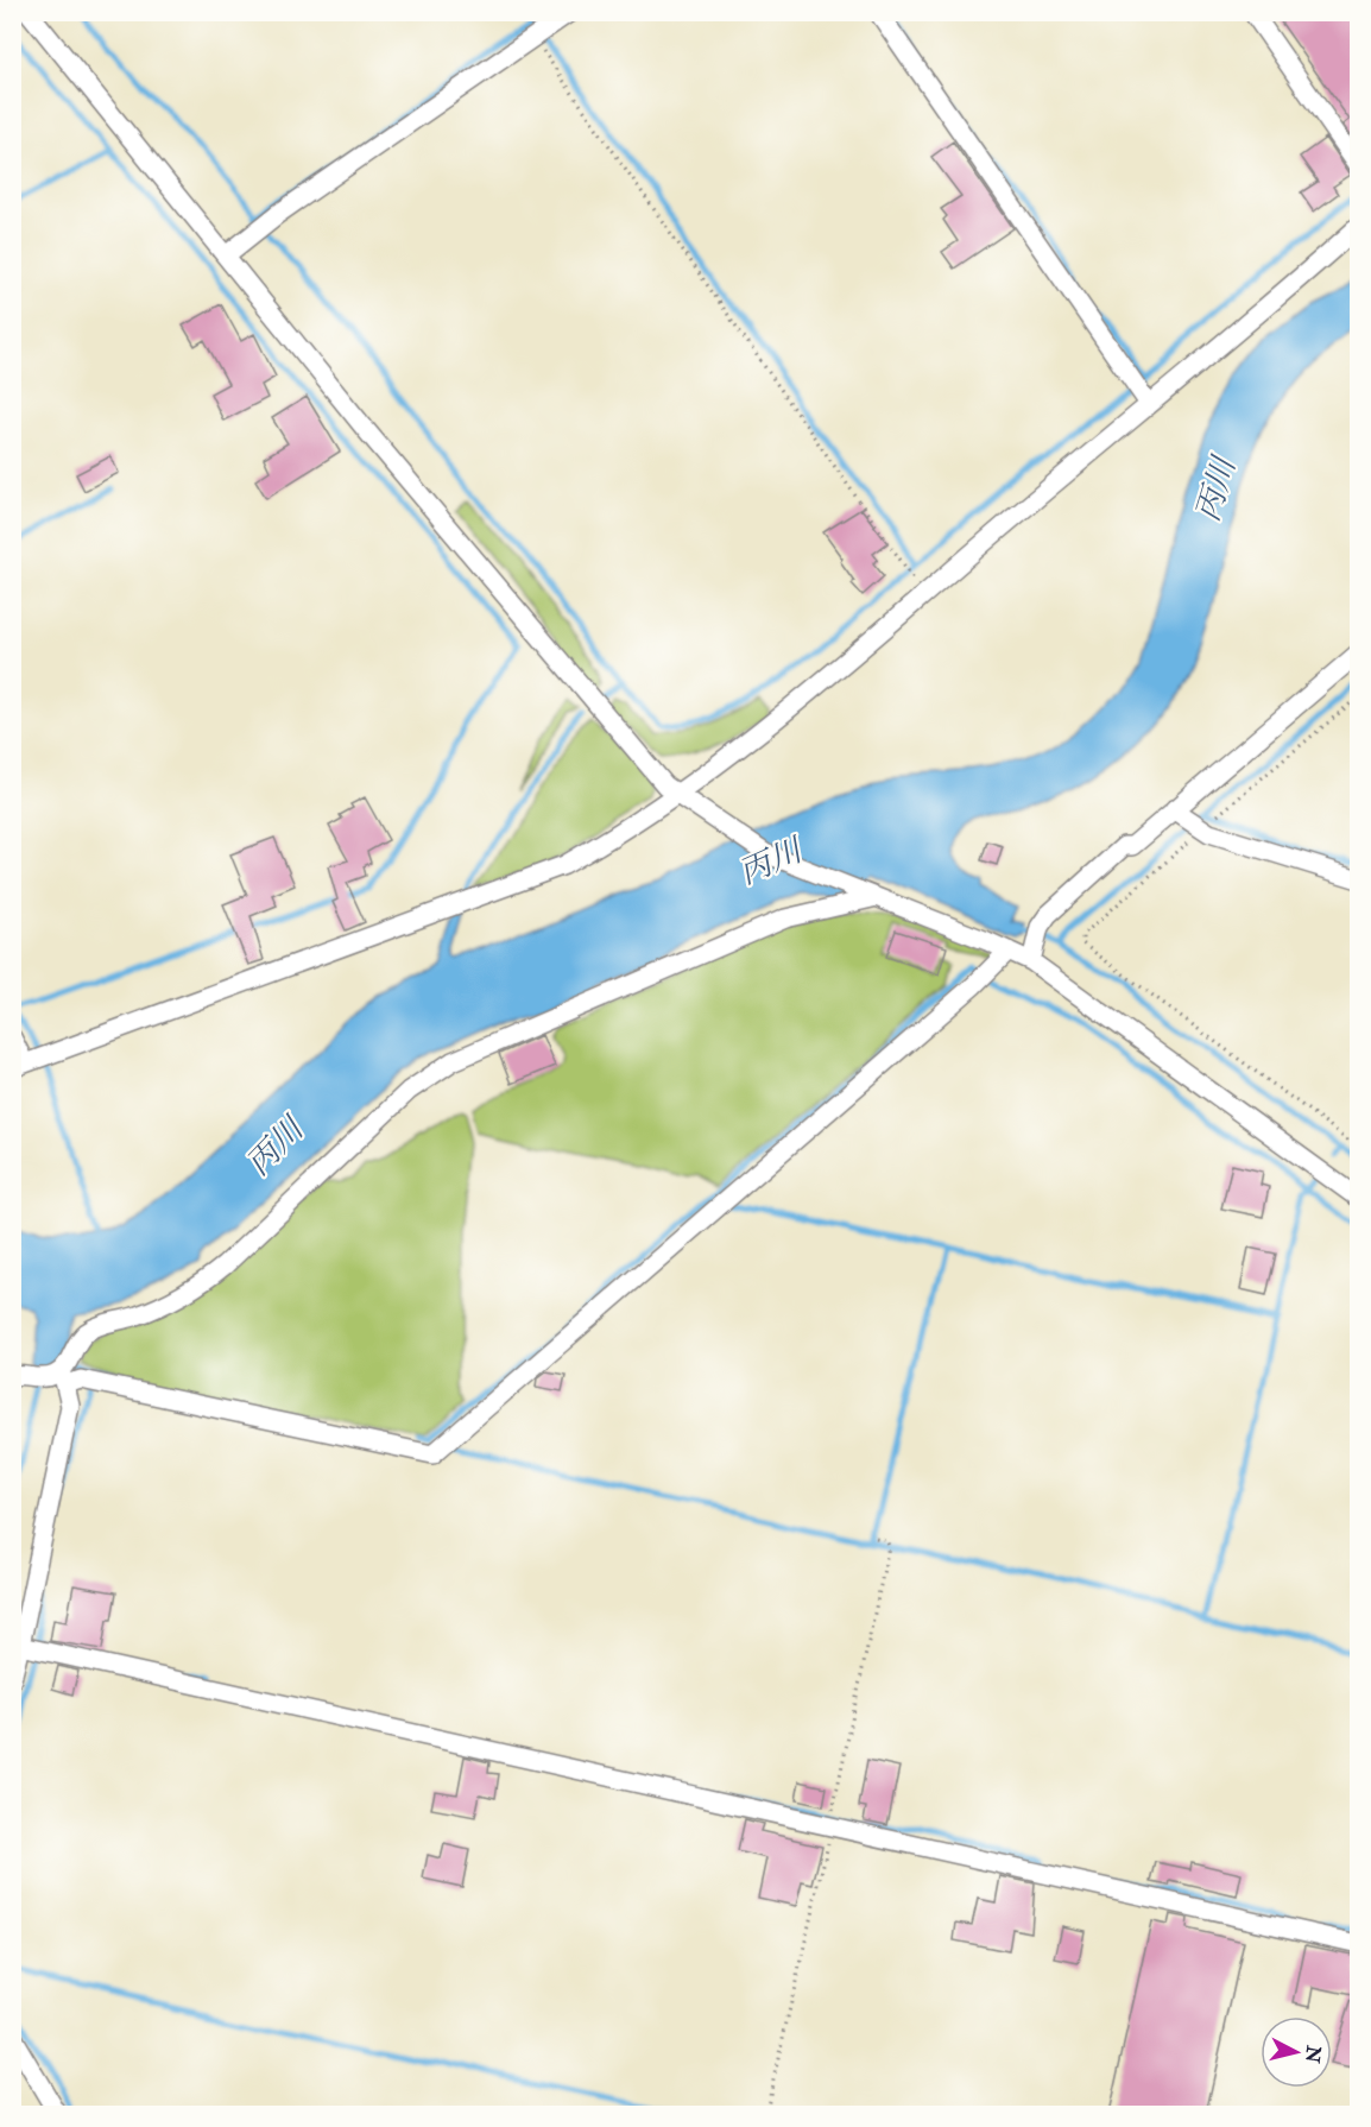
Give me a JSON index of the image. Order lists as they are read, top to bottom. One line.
{"water":["丙川"],"north":"right"}
